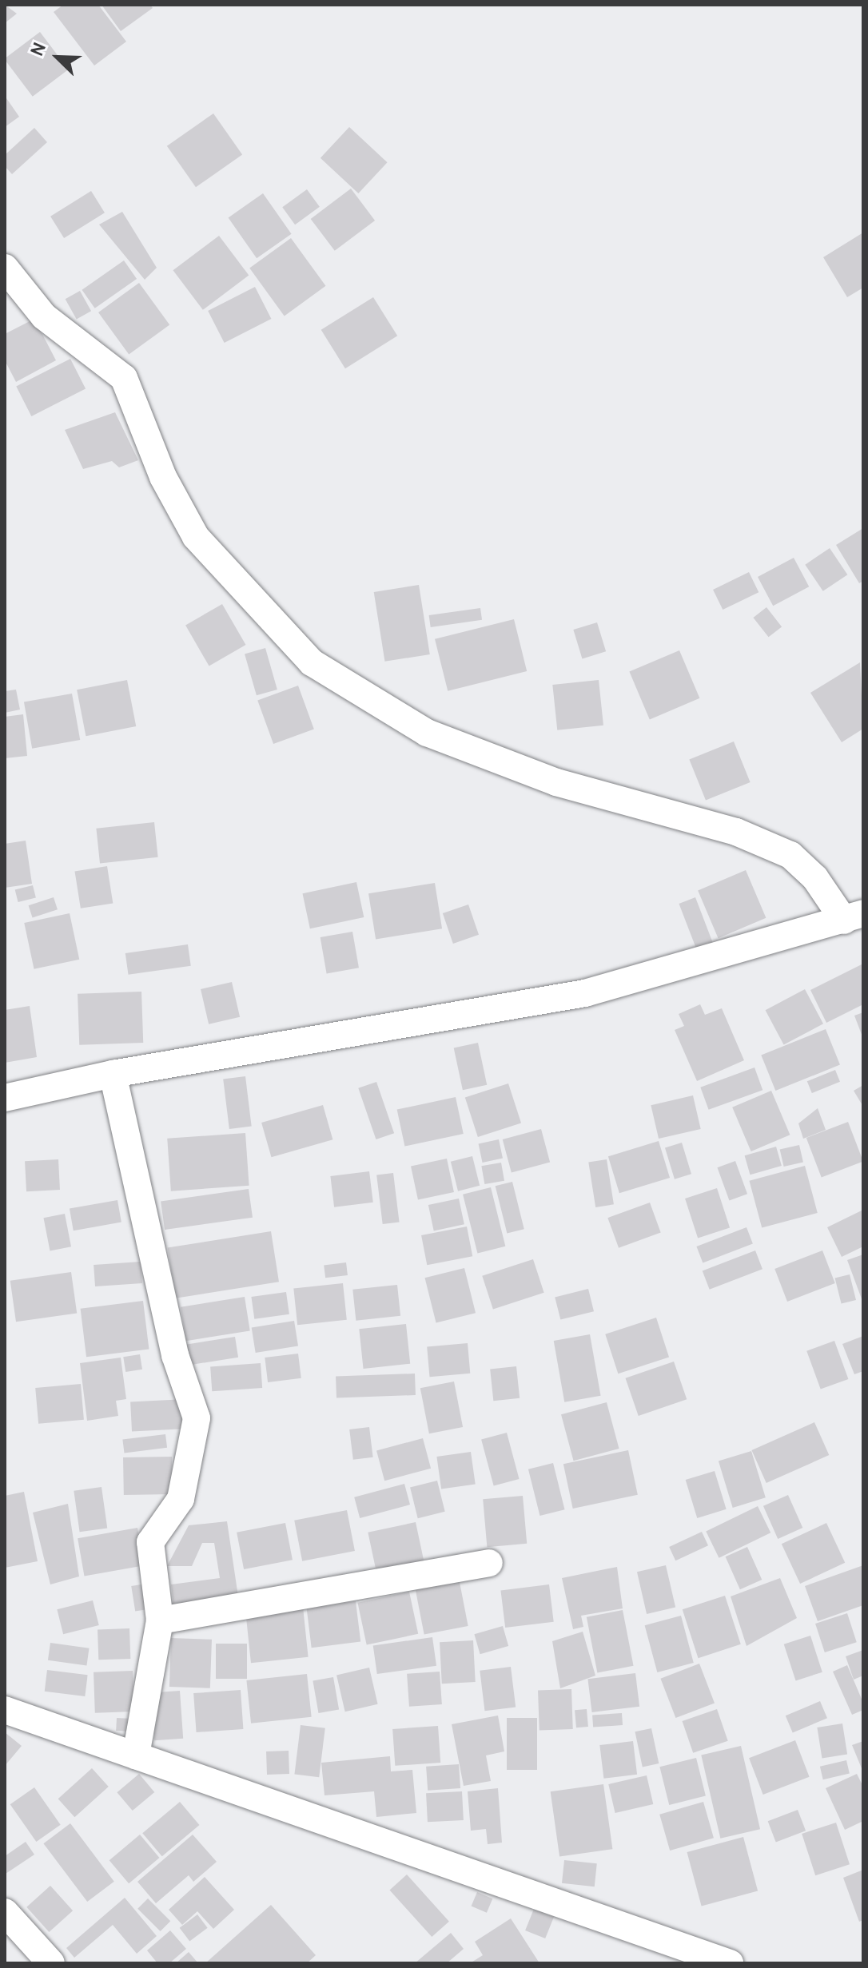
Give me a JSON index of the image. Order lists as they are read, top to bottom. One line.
{"north":"top left"}
